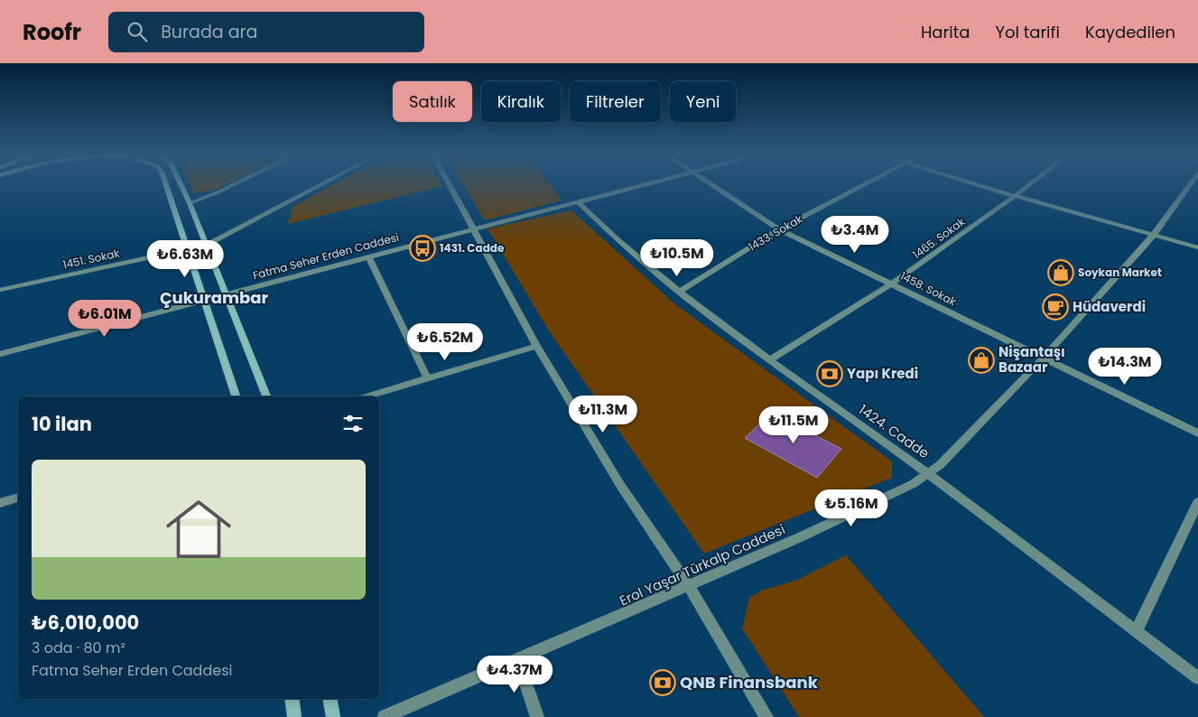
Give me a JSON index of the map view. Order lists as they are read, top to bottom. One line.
{"streets":{"street":["1433. Sokak","1465. Sokak","Fatma Seher Erden Caddesi","1451. Sokak","1458. Sokak","1424. Cadde","Erol Yaşar Türkalp Caddesi"]},"crossings":[["1433. Sokak","1458. Sokak"],["1433. Sokak","1424. Cadde"],["1465. Sokak","1458. Sokak"],["1465. Sokak","1424. Cadde"],["Fatma Seher Erden Caddesi","1424. Cadde"],["1458. Sokak","Erol Yaşar Türkalp Caddesi"],["1424. Cadde","Erol Yaşar Türkalp Caddesi"]],"districts":["Çukurambar"],"places":{"bus stop":["1431. Cadde"],"shop":["Soykan Market","Nişantaşı Bazaar"],"cafe":["Hüdaverdi"],"bank":["Yapı Kredi","QNB Finansbank"]},"page":{"header":"Roofr","search":"Burada ara","nav":["Harita","Yol tarifi","Kaydedilen"],"chip":["Satılık","Kiralık","Filtreler","Yeni"],"price":["₺3.4M","₺10.5M","₺6.63M","₺6.01M","₺6.52M","₺14.3M","₺11.3M","₺11.5M","₺5.16M","₺4.37M"],"heading":"10 ilan","list":[{"name":"₺6,010,000","note":"3 oda · 80 m² · Fatma Seher Erden Caddesi"}]}}
